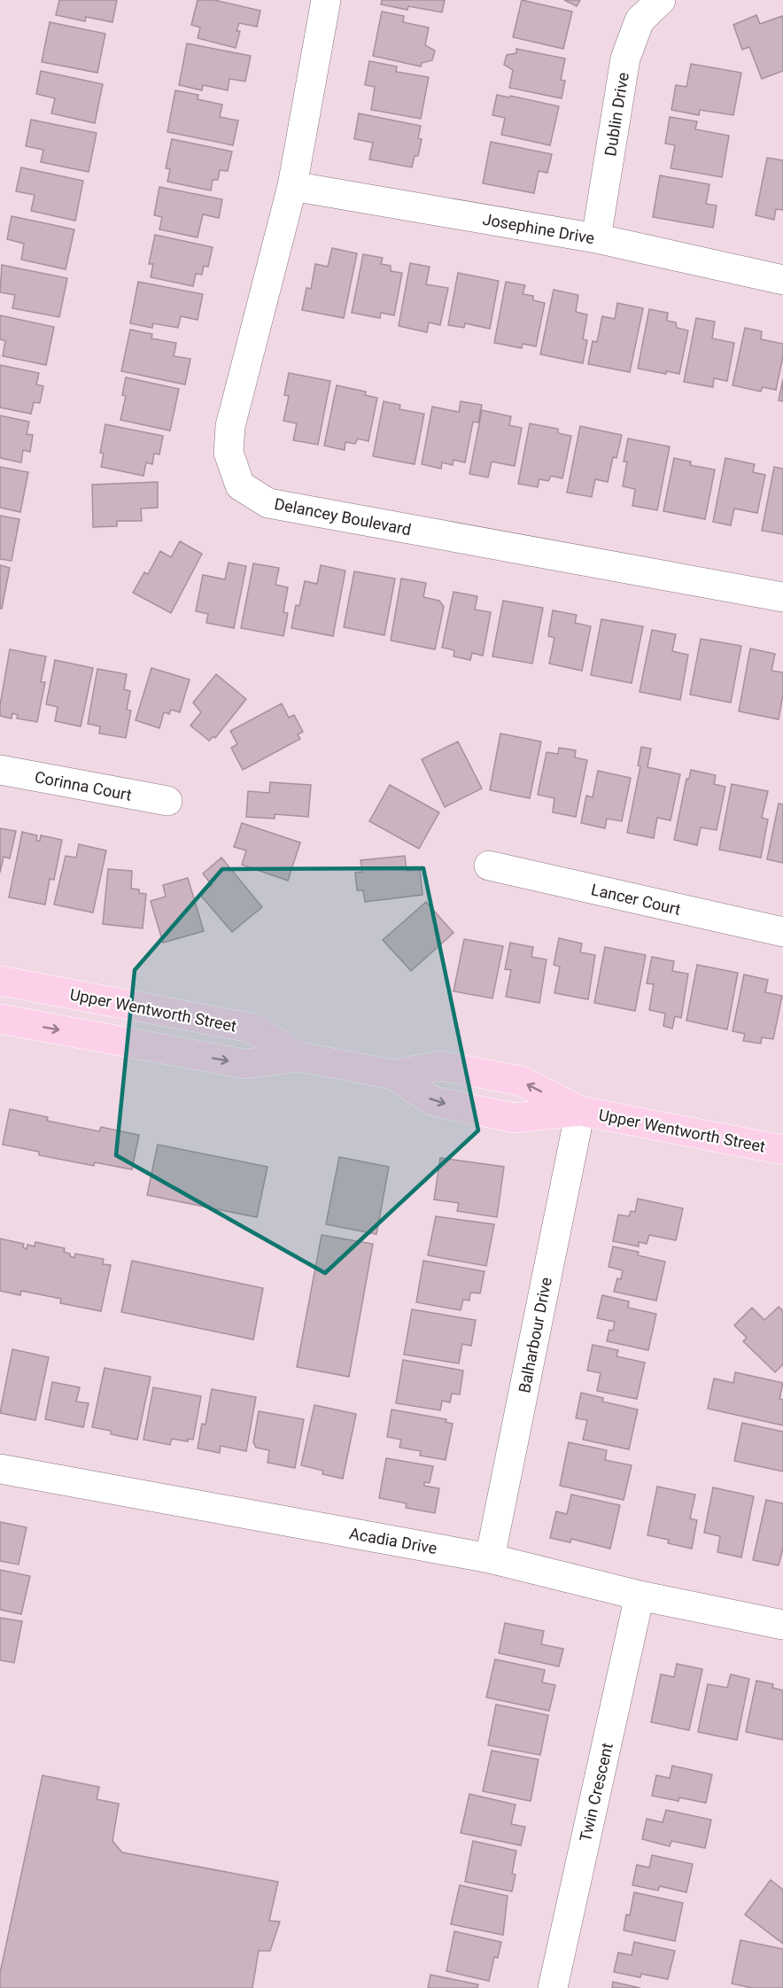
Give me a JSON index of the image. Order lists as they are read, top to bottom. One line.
{"streets":{"main road":["Upper Wentworth Street"],"street":["Dublin Drive","Josephine Drive","Delancey Boulevard","Corinna Court","Lancer Court","Balharbour Drive","Acadia Drive","Twin Crescent"]},"crossings":[["Dublin Drive","Josephine Drive"],["Josephine Drive","Delancey Boulevard"],["Upper Wentworth Street","Balharbour Drive"],["Balharbour Drive","Acadia Drive"],["Acadia Drive","Twin Crescent"]]}
